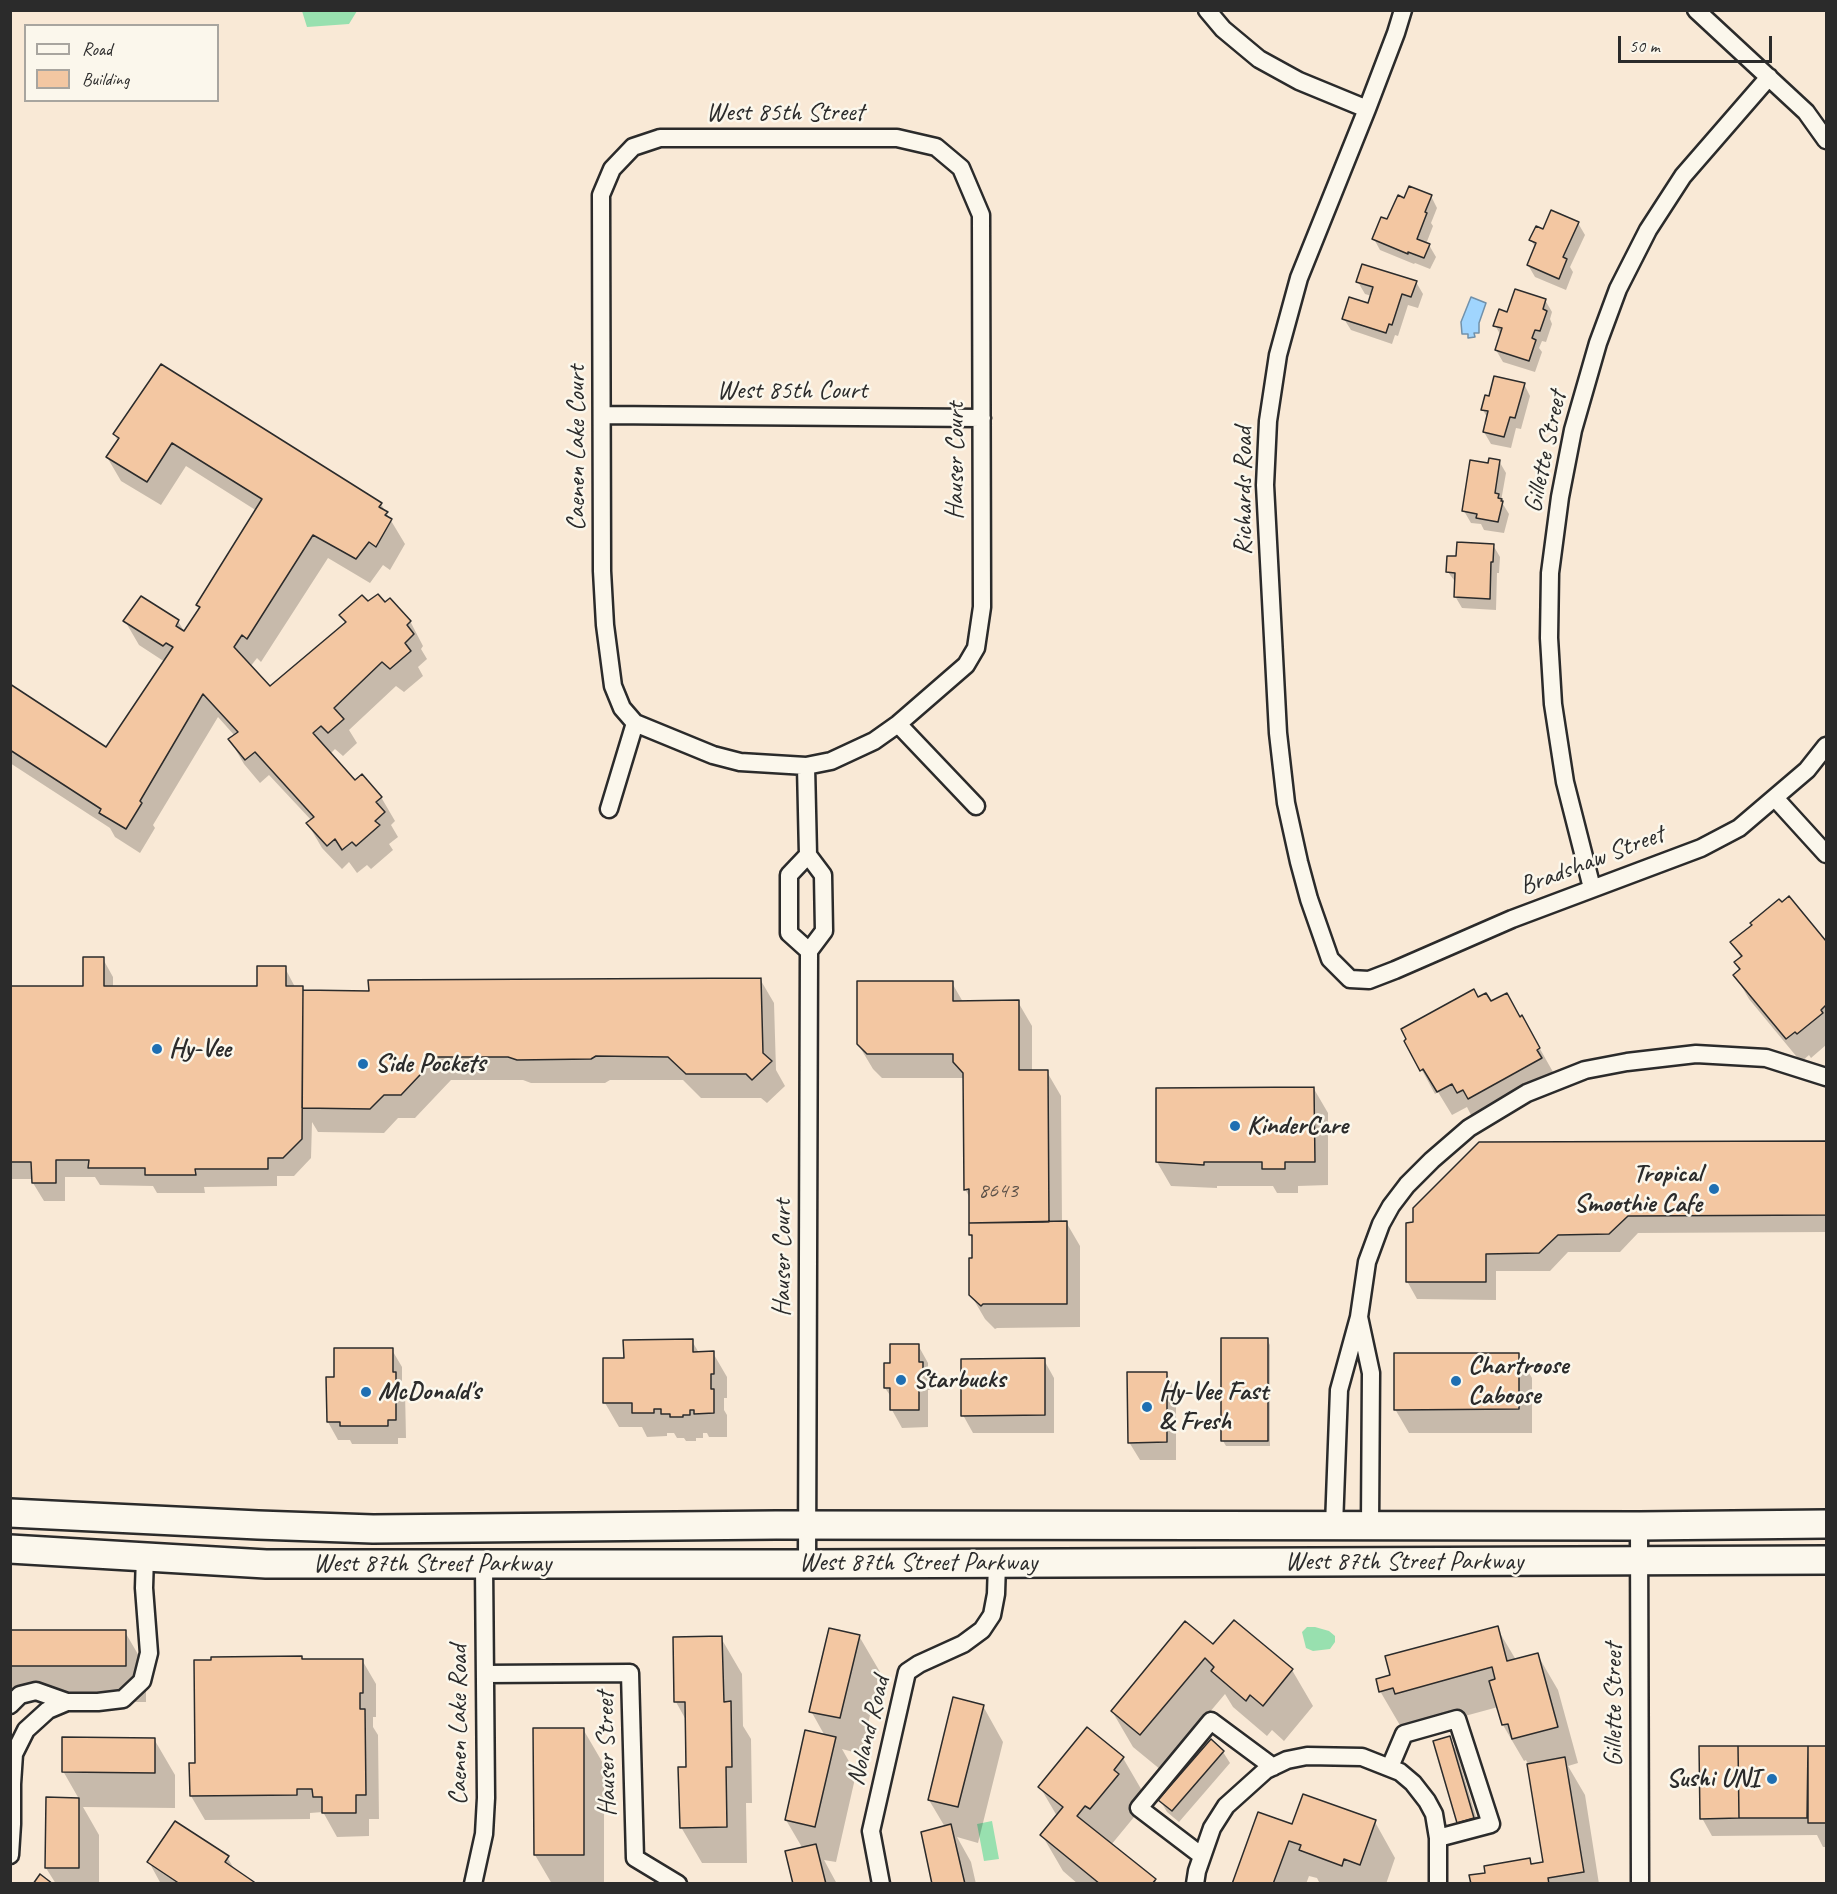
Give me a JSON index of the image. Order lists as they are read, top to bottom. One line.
{"streets":{"main road":["West 87th Street Parkway"],"street":["West 85th Street","West 85th Court","Caenen Lake Court","Gillette Street","Hauser Court","Richards Road","Bradshaw Street","Caenen Lake Road","Noland Road","Hauser Street"]},"crossings":[["West 85th Street","Caenen Lake Court"],["West 85th Street","Hauser Court"],["West 85th Court","Caenen Lake Court"],["West 85th Court","Hauser Court"],["Gillette Street","Bradshaw Street"],["Gillette Street","West 87th Street Parkway"],["Hauser Court","West 87th Street Parkway"],["Richards Road","Bradshaw Street"],["West 87th Street Parkway","Caenen Lake Road"],["West 87th Street Parkway","Noland Road"],["Caenen Lake Road","Hauser Street"]],"places":["Hy-Vee","Side Pockets","KinderCare","Tropical Smoothie Cafe","Starbucks","Chartroose Caboose","McDonald's","Hy-Vee Fast & Fresh","Sushi UNI"],"house_numbers":["8643"],"legend":["Road","Building"],"scale_bar":"50 m"}
